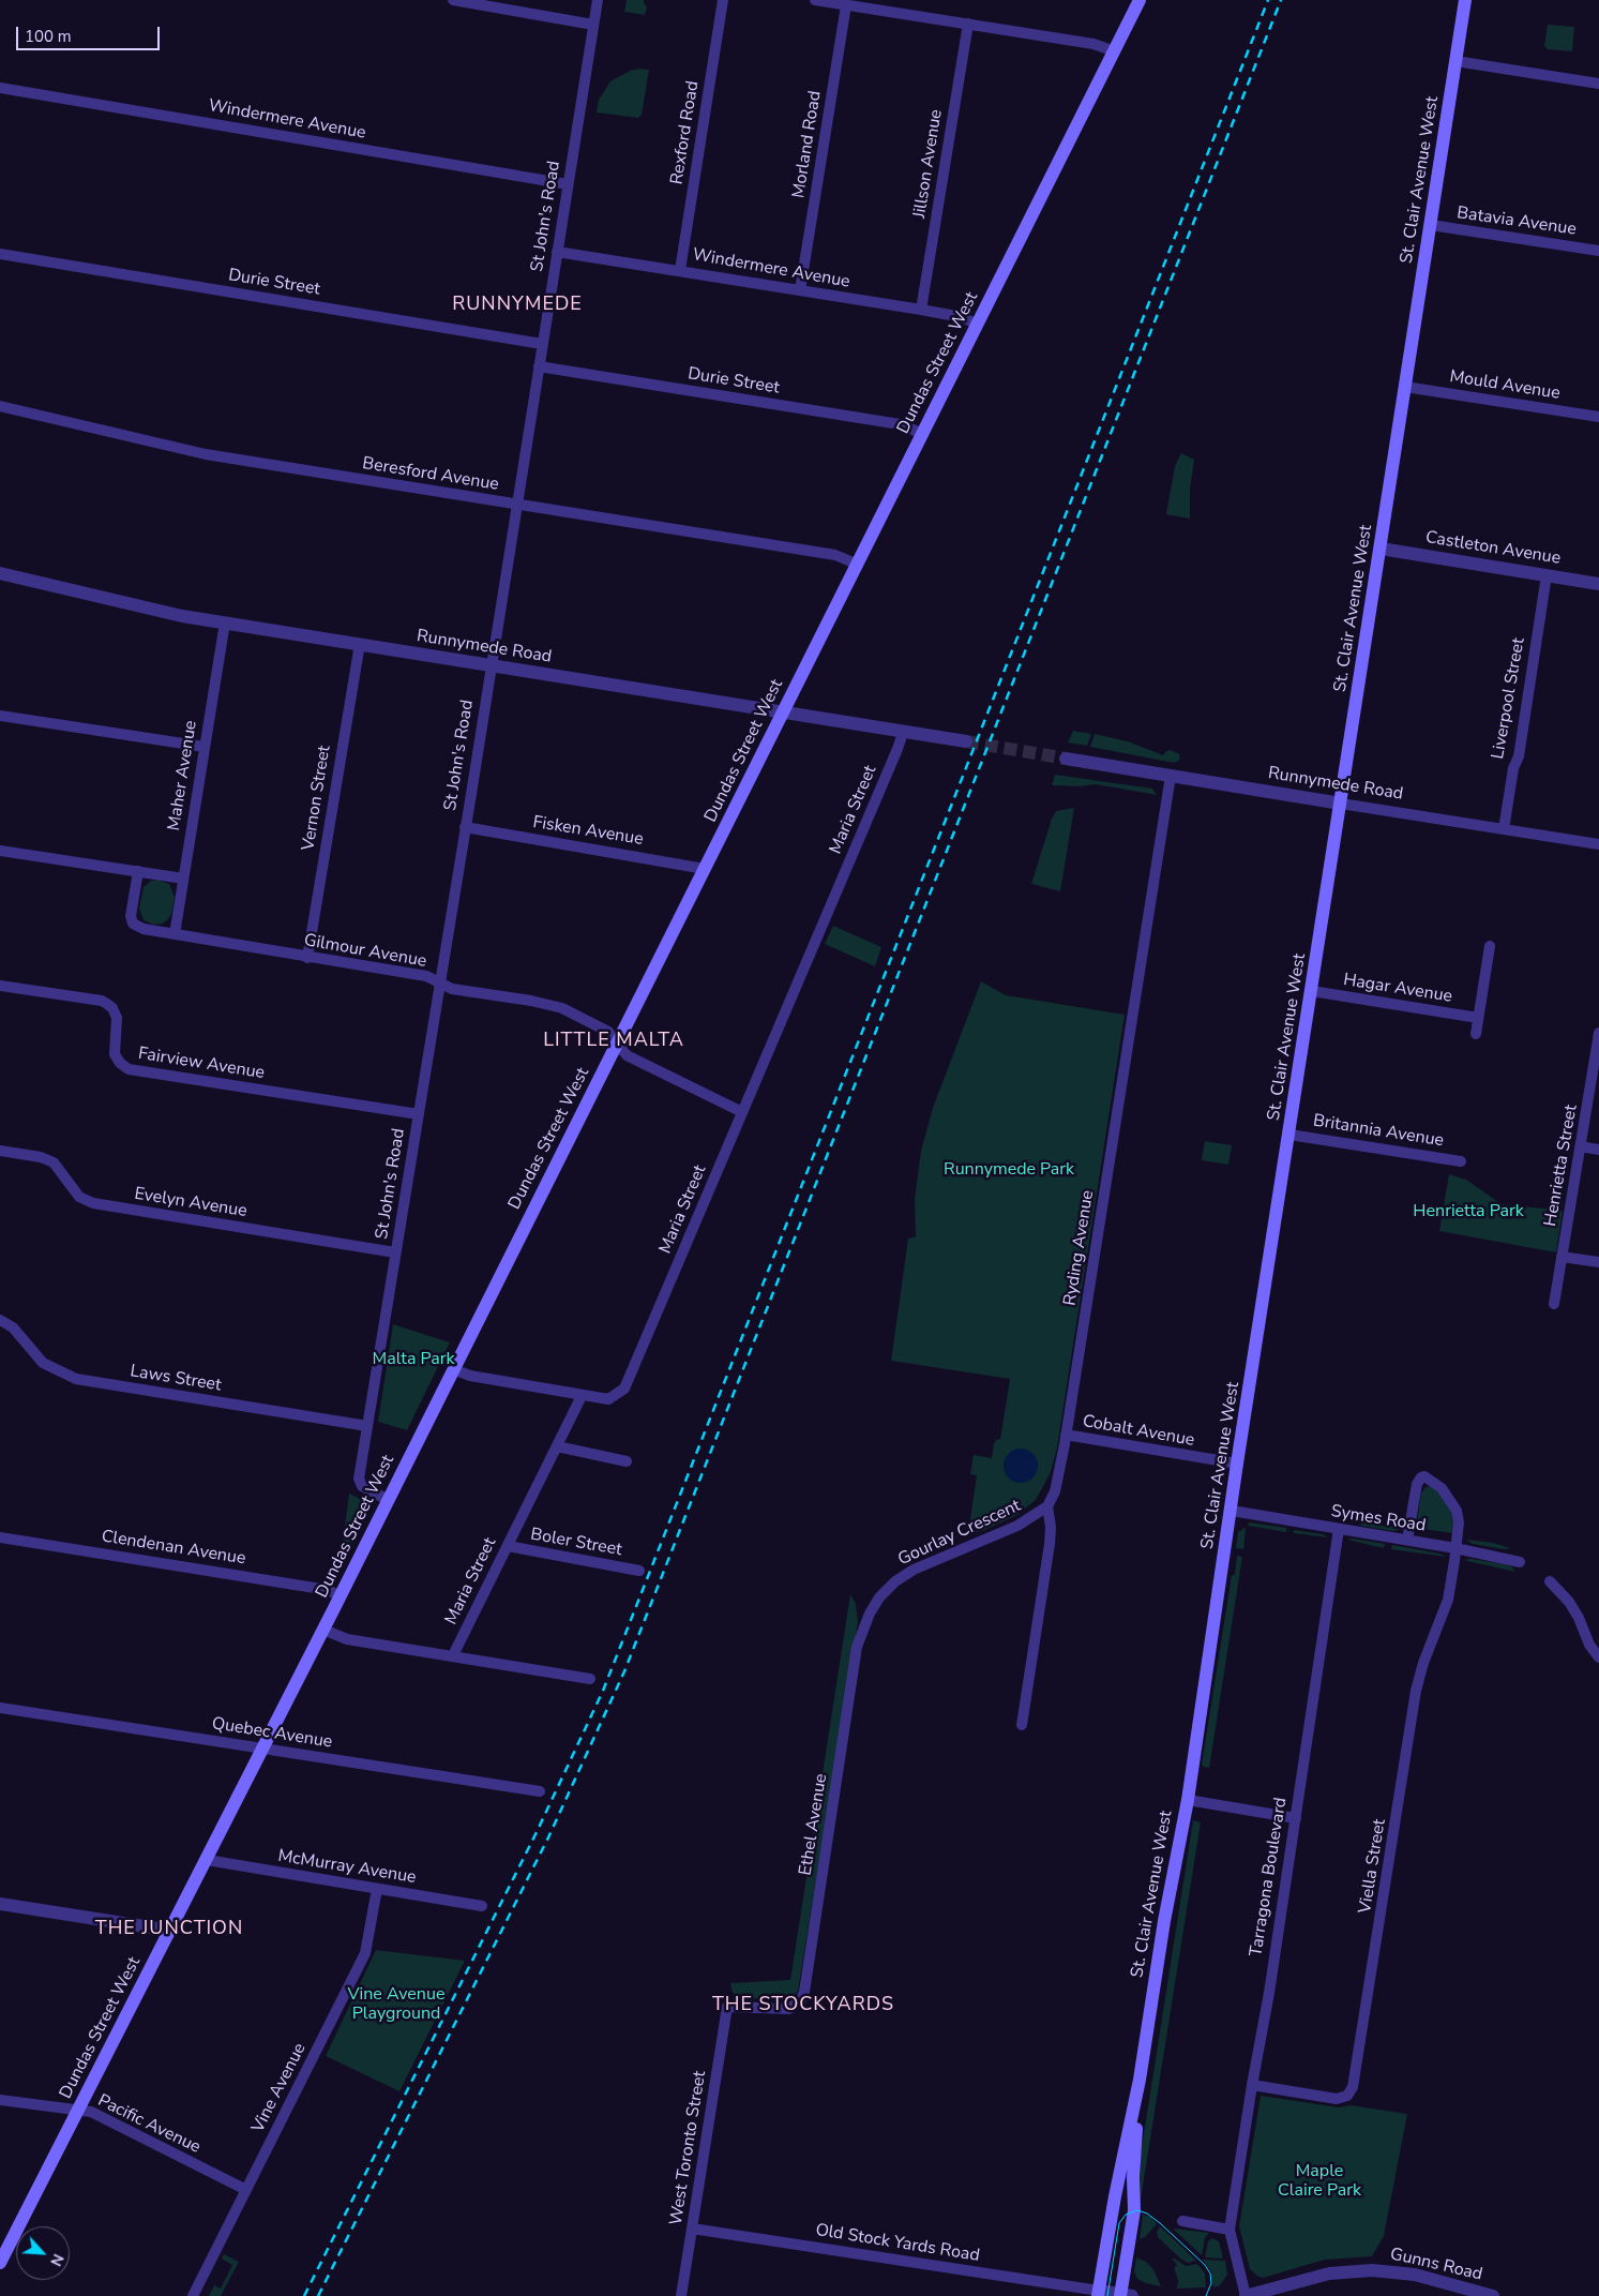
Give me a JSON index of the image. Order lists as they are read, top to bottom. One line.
{"streets":{"main road":["St. Clair Avenue West","Dundas Street West"],"street":["Windermere Avenue","Rexford Road","Morland Road","Jillson Avenue","St John's Road","Batavia Avenue","Durie Street","Mould Avenue","Beresford Avenue","Castleton Avenue","Runnymede Road","Liverpool Street","Maher Avenue","Vernon Street","Maria Street","Fisken Avenue","Gilmour Avenue","Hagar Avenue","Fairview Avenue","Britannia Avenue","Henrietta Street","Evelyn Avenue","Ryding Avenue","Laws Street","Cobalt Avenue","Symes Road","Gourlay Crescent","Boler Street","Clendenan Avenue","Quebec Avenue","Ethel Avenue","Viella Street","McMurray Avenue","Tarragona Boulevard","Vine Avenue","Pacific Avenue","West Toronto Street","Old Stock Yards Road","Gunns Road"]},"crossings":[["Windermere Avenue","Rexford Road"],["Windermere Avenue","Morland Road"],["Windermere Avenue","Jillson Avenue"],["Windermere Avenue","St John's Road"],["Windermere Avenue","Dundas Street West"],["St. Clair Avenue West","Batavia Avenue"],["St. Clair Avenue West","Mould Avenue"],["St. Clair Avenue West","Castleton Avenue"],["St. Clair Avenue West","Runnymede Road"],["St. Clair Avenue West","Hagar Avenue"],["St. Clair Avenue West","Britannia Avenue"],["St. Clair Avenue West","Cobalt Avenue"],["St. Clair Avenue West","Symes Road"],["St. Clair Avenue West","Old Stock Yards Road"],["St John's Road","Durie Street"],["St John's Road","Dundas Street West"],["St John's Road","Beresford Avenue"],["St John's Road","Runnymede Road"],["St John's Road","Fisken Avenue"],["St John's Road","Gilmour Avenue"],["St John's Road","Fairview Avenue"],["St John's Road","Evelyn Avenue"],["St John's Road","Laws Street"],["Durie Street","Dundas Street West"],["Dundas Street West","Beresford Avenue"],["Dundas Street West","Runnymede Road"],["Dundas Street West","Fisken Avenue"],["Dundas Street West","Gilmour Avenue"],["Dundas Street West","Clendenan Avenue"],["Dundas Street West","Quebec Avenue"],["Dundas Street West","McMurray Avenue"],["Dundas Street West","Pacific Avenue"],["Castleton Avenue","Liverpool Street"],["Runnymede Road","Liverpool Street"],["Runnymede Road","Maher Avenue"],["Runnymede Road","Vernon Street"],["Runnymede Road","Maria Street"],["Runnymede Road","Ryding Avenue"],["Maher Avenue","Gilmour Avenue"],["Vernon Street","Gilmour Avenue"],["Maria Street","Gilmour Avenue"],["Maria Street","Boler Street"],["Ryding Avenue","Cobalt Avenue"],["Ryding Avenue","Gourlay Crescent"],["Symes Road","Viella Street"],["Symes Road","Tarragona Boulevard"],["Gourlay Crescent","Ethel Avenue"],["Ethel Avenue","West Toronto Street"],["Viella Street","Tarragona Boulevard"],["McMurray Avenue","Vine Avenue"],["Tarragona Boulevard","Gunns Road"],["Vine Avenue","Pacific Avenue"],["West Toronto Street","Old Stock Yards Road"]],"districts":["RUNNYMEDE","LITTLE MALTA","THE JUNCTION","THE STOCKYARDS"],"parks":["Runnymede Park","Henrietta Park","Malta Park","Vine Avenue Playground","Maple Claire Park"],"scale_bar":"100 m","north":"bottom right"}
